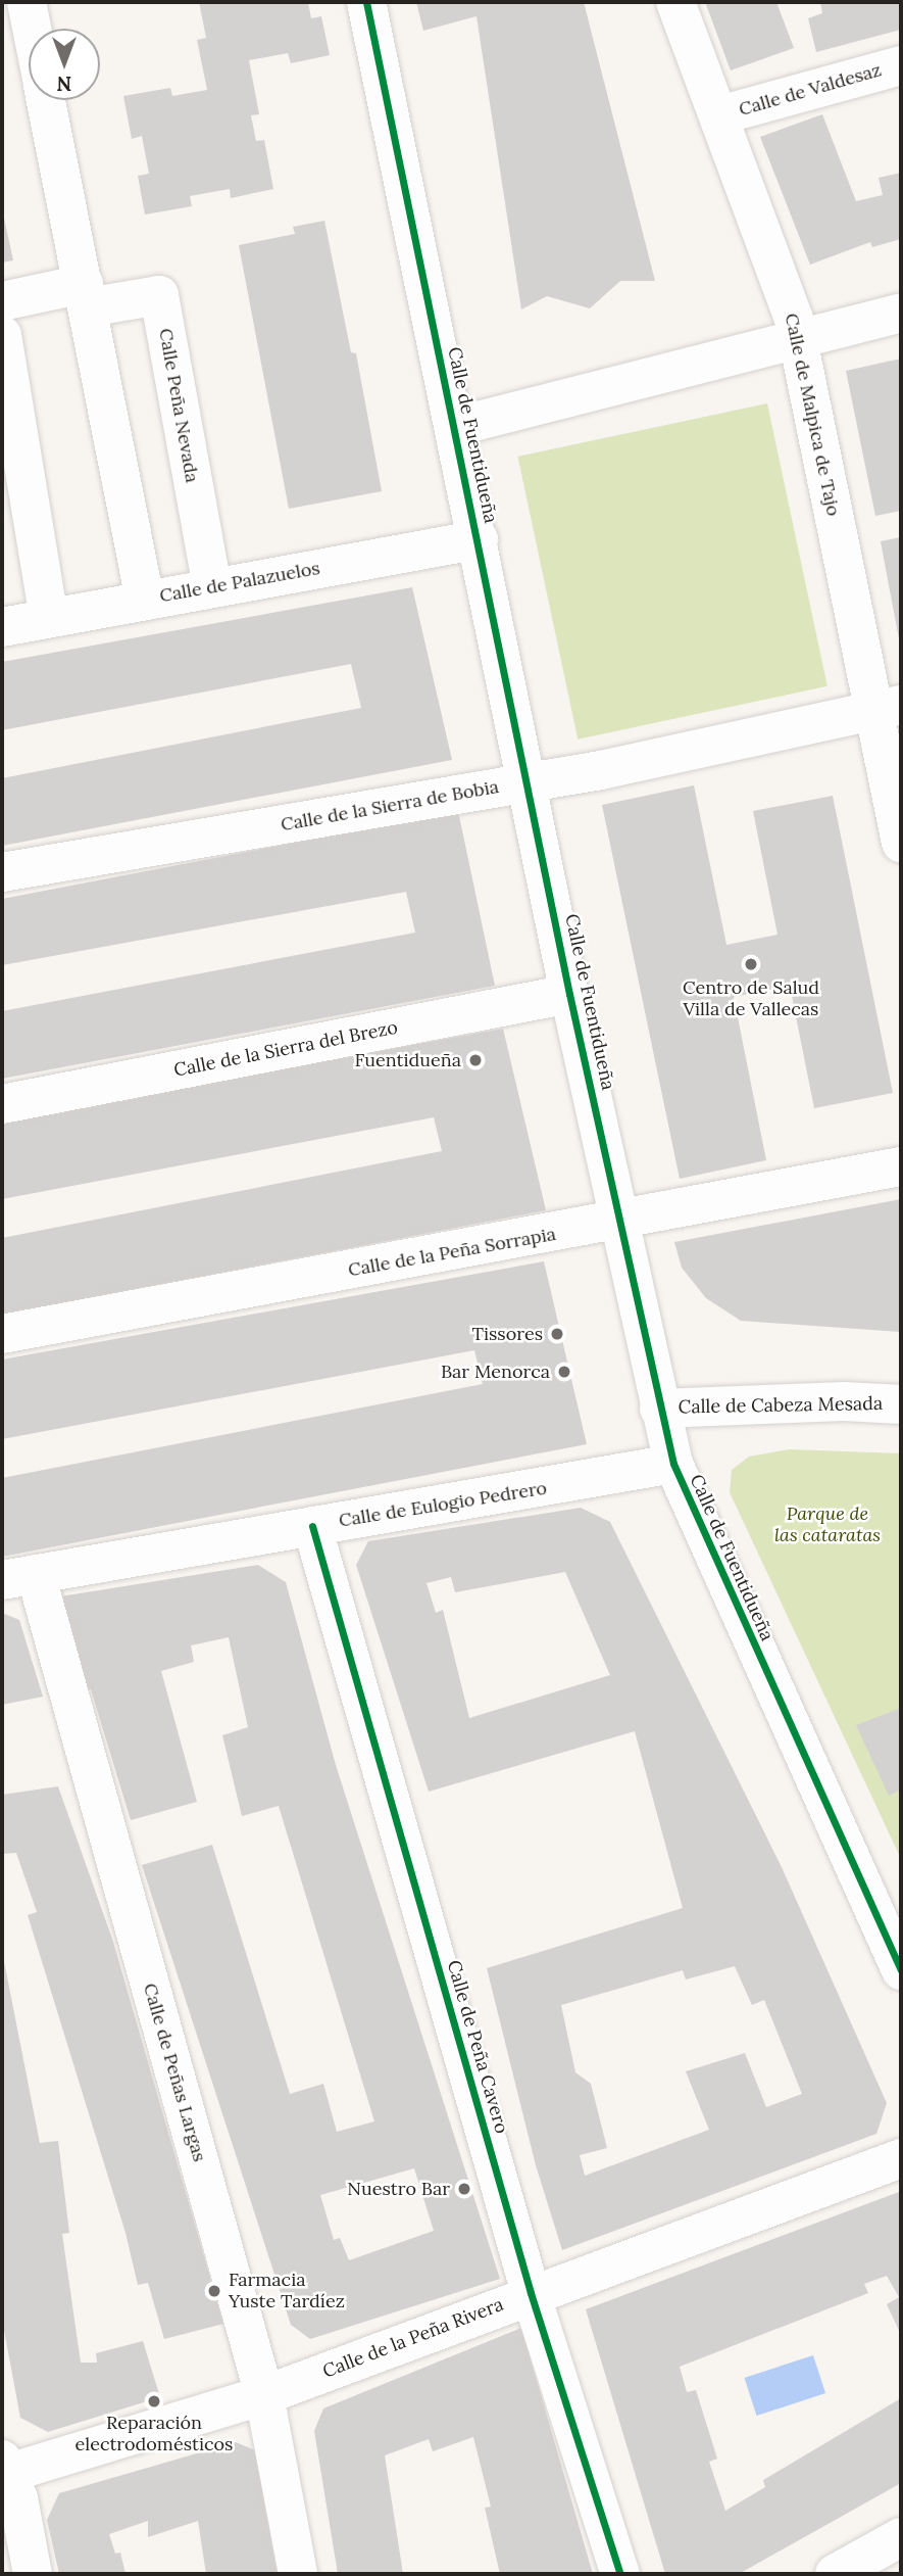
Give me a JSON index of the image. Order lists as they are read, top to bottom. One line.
{"streets":{"street":["Calle de Valdesaz","Calle Peña Nevada","Calle de Malpica de Tajo","Calle de Fuentidueña","Calle de Palazuelos","Calle de la Sierra de Bobia","Calle de la Sierra del Brezo","Calle de la Peña Sorrapia","Calle de Cabeza Mesada","Calle de Eulogio Pedrero","Calle de Peña Cavero","Calle de Peñas Largas","Calle de la Peña Rivera"]},"crossings":[["Calle de Valdesaz","Calle de Malpica de Tajo"],["Calle Peña Nevada","Calle de Palazuelos"],["Calle de Malpica de Tajo","Calle de la Sierra de Bobia"],["Calle de Fuentidueña","Calle de Palazuelos"],["Calle de Fuentidueña","Calle de la Sierra de Bobia"],["Calle de Fuentidueña","Calle de la Sierra del Brezo"],["Calle de Fuentidueña","Calle de la Peña Sorrapia"],["Calle de Fuentidueña","Calle de Cabeza Mesada"],["Calle de Fuentidueña","Calle de Eulogio Pedrero"],["Calle de Eulogio Pedrero","Calle de Peña Cavero"],["Calle de Eulogio Pedrero","Calle de Peñas Largas"],["Calle de Peña Cavero","Calle de la Peña Rivera"],["Calle de Peñas Largas","Calle de la Peña Rivera"]],"parks":["Parque de las cataratas"],"places":["Centro de Salud Villa de Vallecas","Fuentidueña","Tissores","Bar Menorca","Nuestro Bar","Farmacia Yuste Tardíez","Reparación electrodomésticos"],"north":"bottom"}
